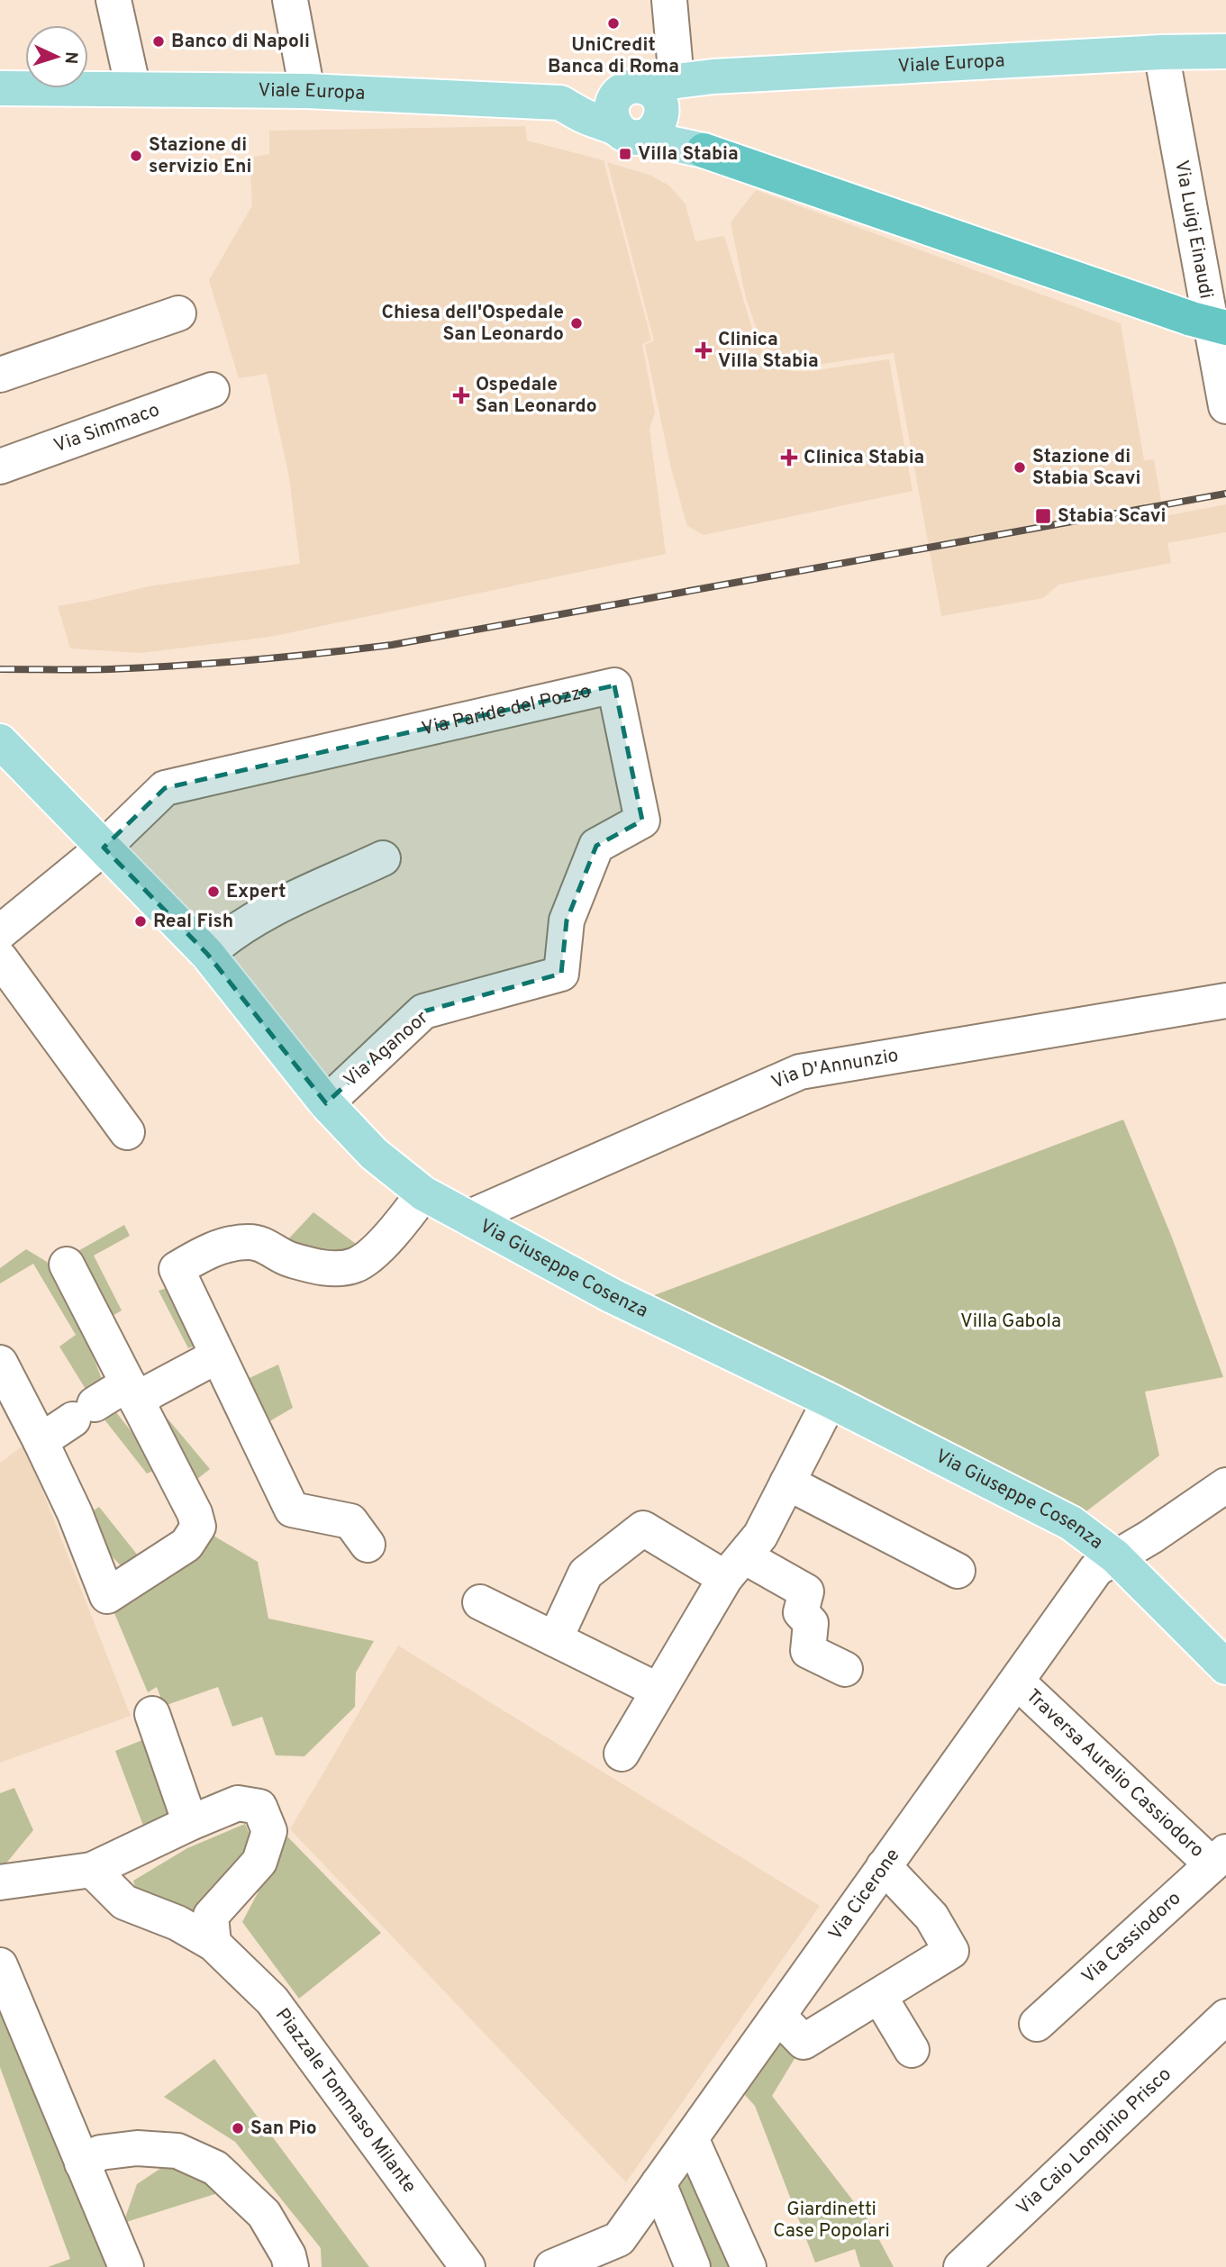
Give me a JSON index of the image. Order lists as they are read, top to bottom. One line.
{"streets":{"main road":["Viale Europa","Via Giuseppe Cosenza"],"street":["Via Luigi Einaudi","Via Simmaco","Via Paride del Pozzo","Via Aganoor","Via D'Annunzio","Traversa Aurelio Cassiodoro","Via Cicerone","Via Cassiodoro","Piazzale Tommaso Milante","Via Caio Longinio Prisco"]},"crossings":[["Viale Europa","Via Luigi Einaudi"],["Via Paride del Pozzo","Via Aganoor"],["Via Paride del Pozzo","Via Giuseppe Cosenza"],["Via Aganoor","Via Giuseppe Cosenza"],["Via D'Annunzio","Via Giuseppe Cosenza"],["Via Giuseppe Cosenza","Via Cicerone"],["Traversa Aurelio Cassiodoro","Via Cicerone"],["Traversa Aurelio Cassiodoro","Via Cassiodoro"]],"parks":["Villa Gabola","Giardinetti Case Popolari"],"places":{"other":["UniCredit Banca di Roma","Banco di Napoli","Stazione di servizio Eni","Chiesa dell'Ospedale San Leonardo","Stazione di Stabia Scavi","Expert","Real Fish","San Pio"],"transit":["Villa Stabia","Stabia Scavi"],"health":["Clinica Villa Stabia","Ospedale San Leonardo","Clinica Stabia"]},"north":"right"}
